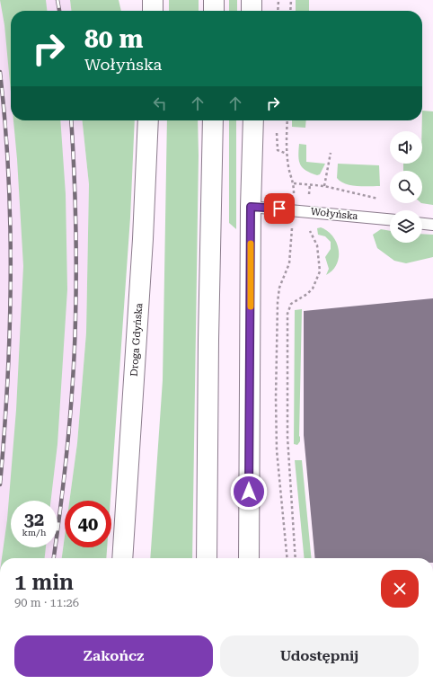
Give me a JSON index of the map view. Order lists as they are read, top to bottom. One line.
{"streets":{"main road":["Droga Gdyńska"],"lane":["Wołyńska"]},"page":{"turn":["80 m","Wołyńska"],"speed":"32 km/h","limit":"40","heading":["1 min","90 m · 11:26"],"buttons":["Zakończ","Udostępnij"]}}
